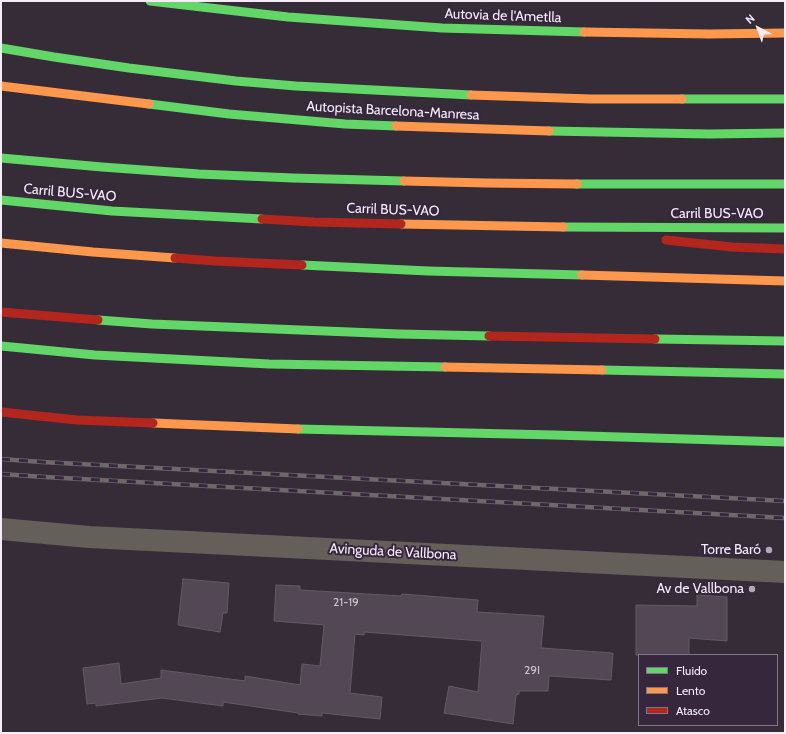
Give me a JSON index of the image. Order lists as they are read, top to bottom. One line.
{"streets":{"highway":["Autovia de l'Ametlla","Autopista Barcelona-Manresa","Carril BUS-VAO"],"street":["Avinguda de Vallbona"]},"places":["Torre Baró","Av de Vallbona"],"house_numbers":["21-19","29I"],"legend":["Fluido","Lento","Atasco"],"north":"top left"}
